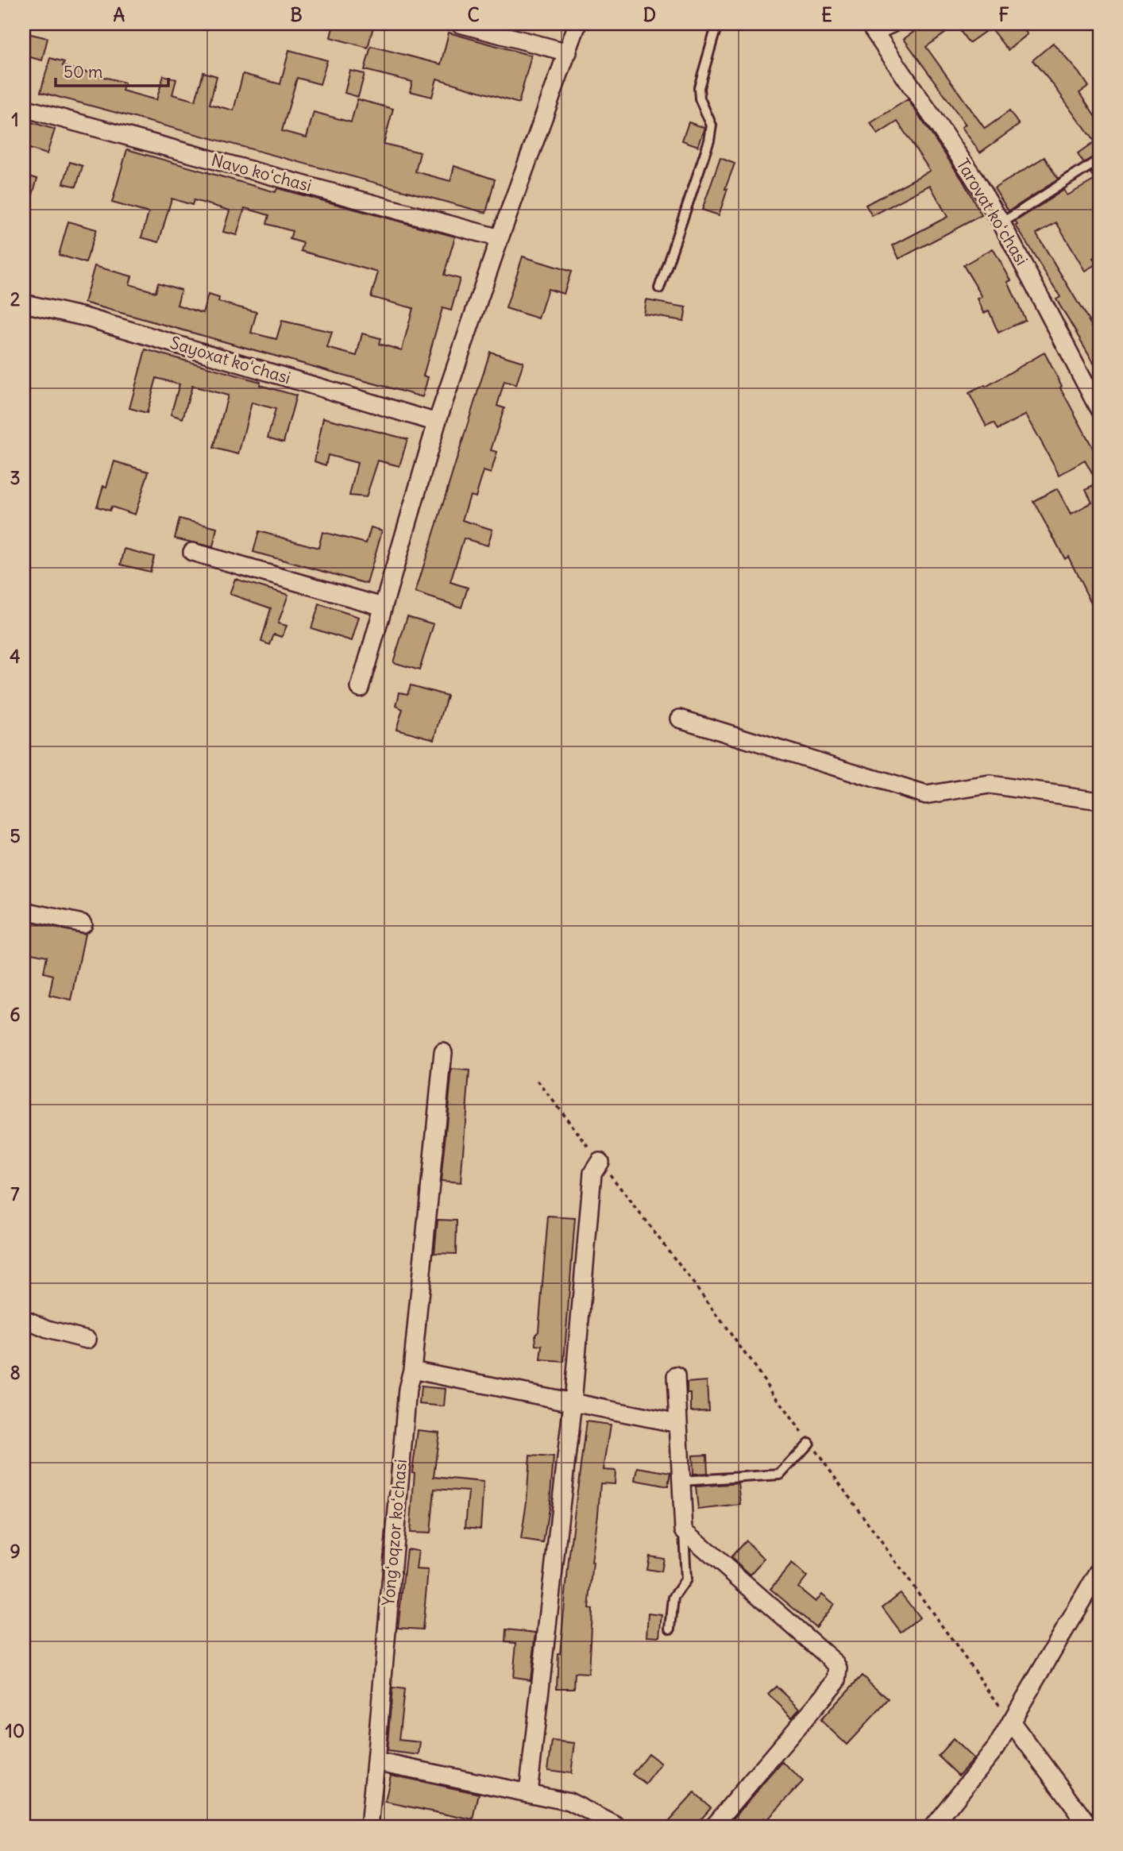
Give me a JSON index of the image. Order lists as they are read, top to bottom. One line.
{"streets":{"street":["Navo koʻchasi","Tarovat koʻchasi","Sayoxat koʻchasi","Yongʻoqzor koʻchasi"]},"scale_bar":"50 m","grid":{"columns":["A","B","C","D","E","F"],"rows":["1","2","3","4","5","6","7","8","9","10"]}}
